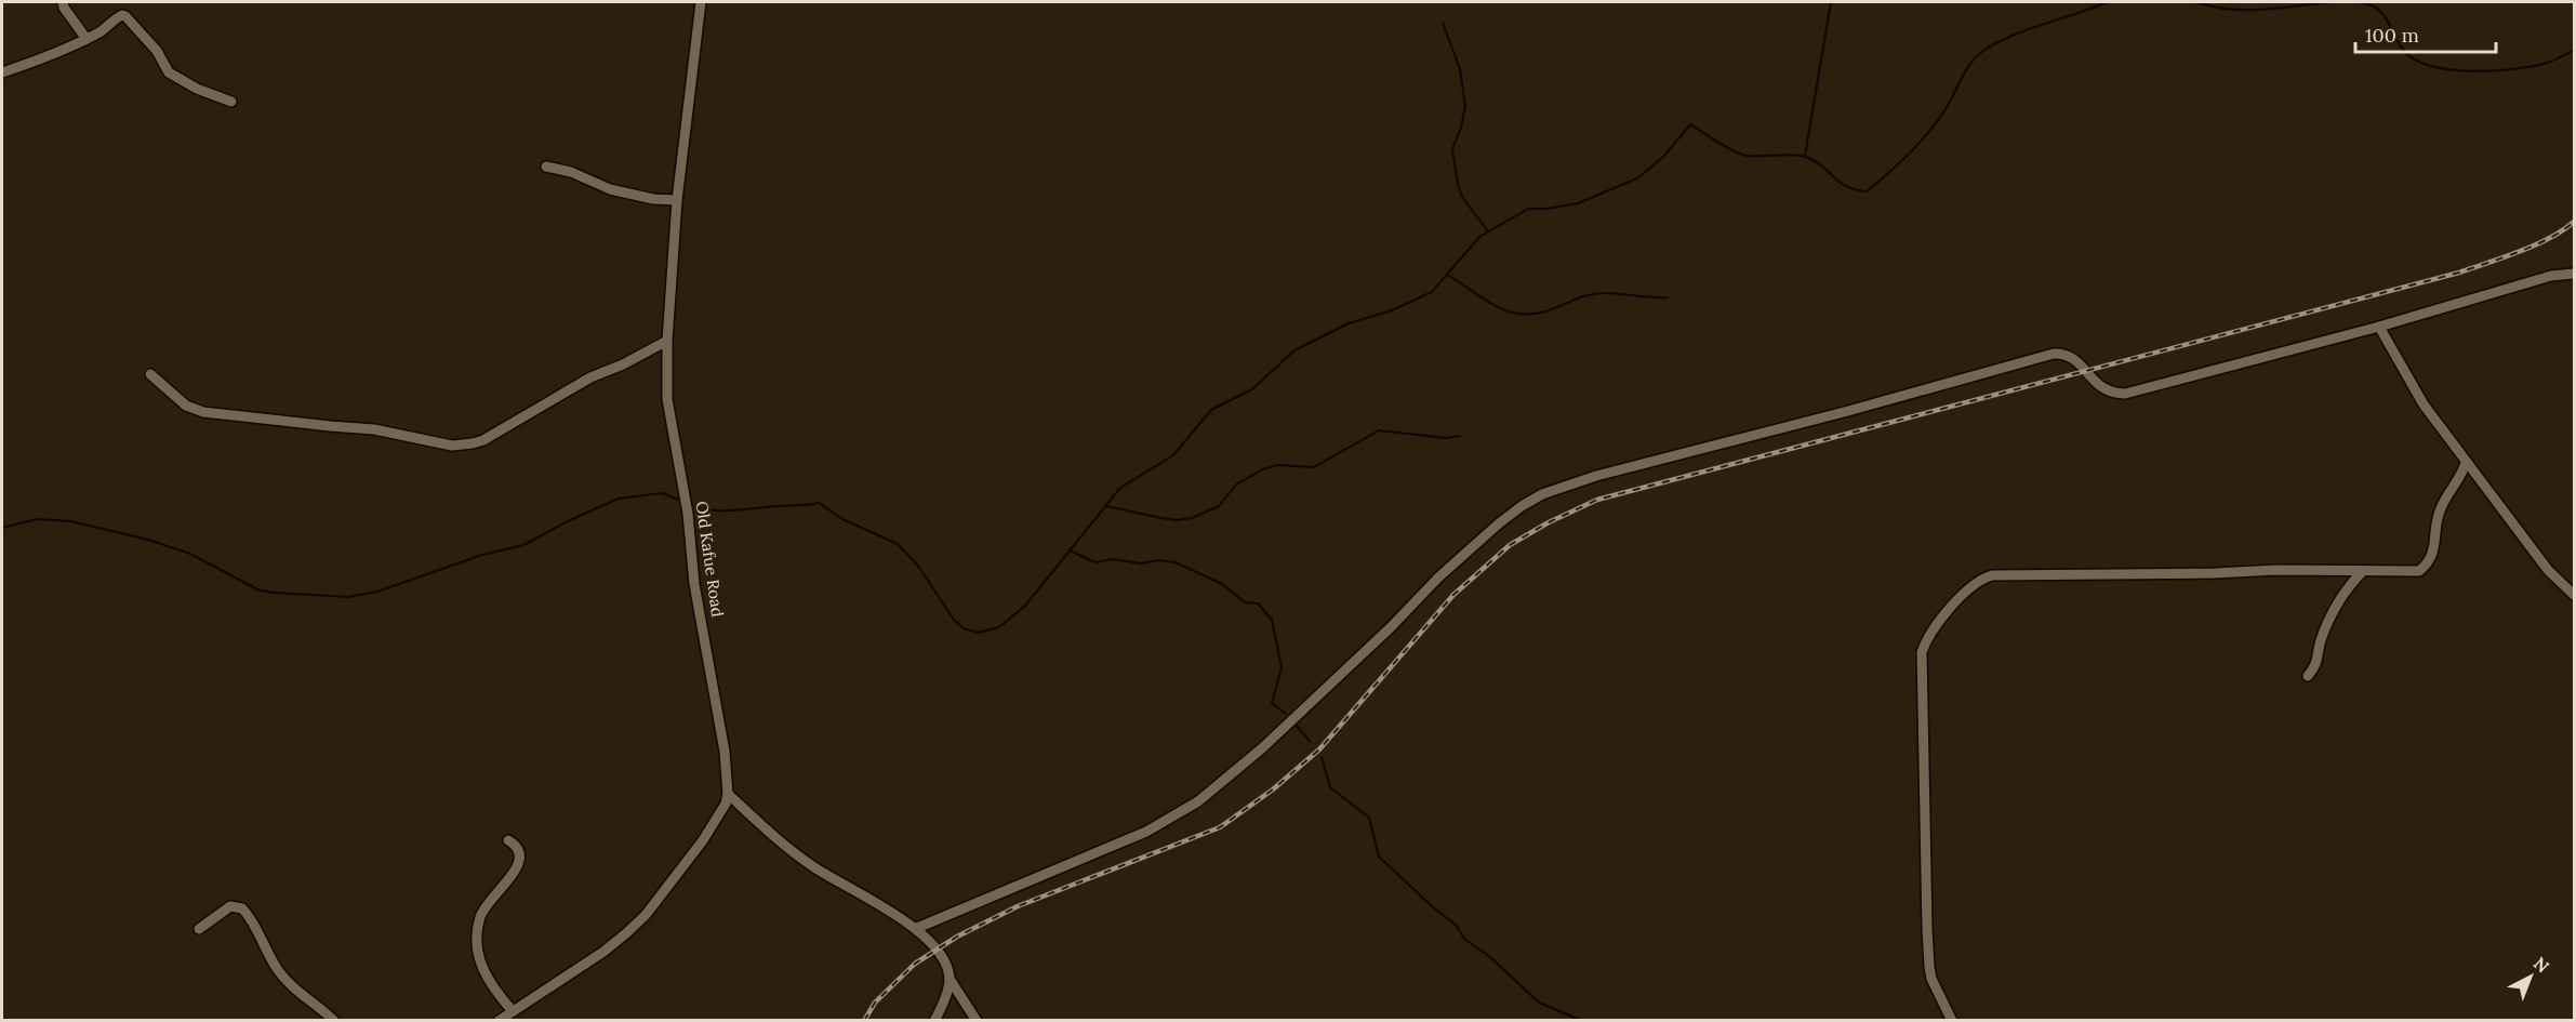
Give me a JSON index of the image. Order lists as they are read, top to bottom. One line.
{"streets":{"street":["Old Kafue Road"]},"scale_bar":"100 m","north":"top right"}
